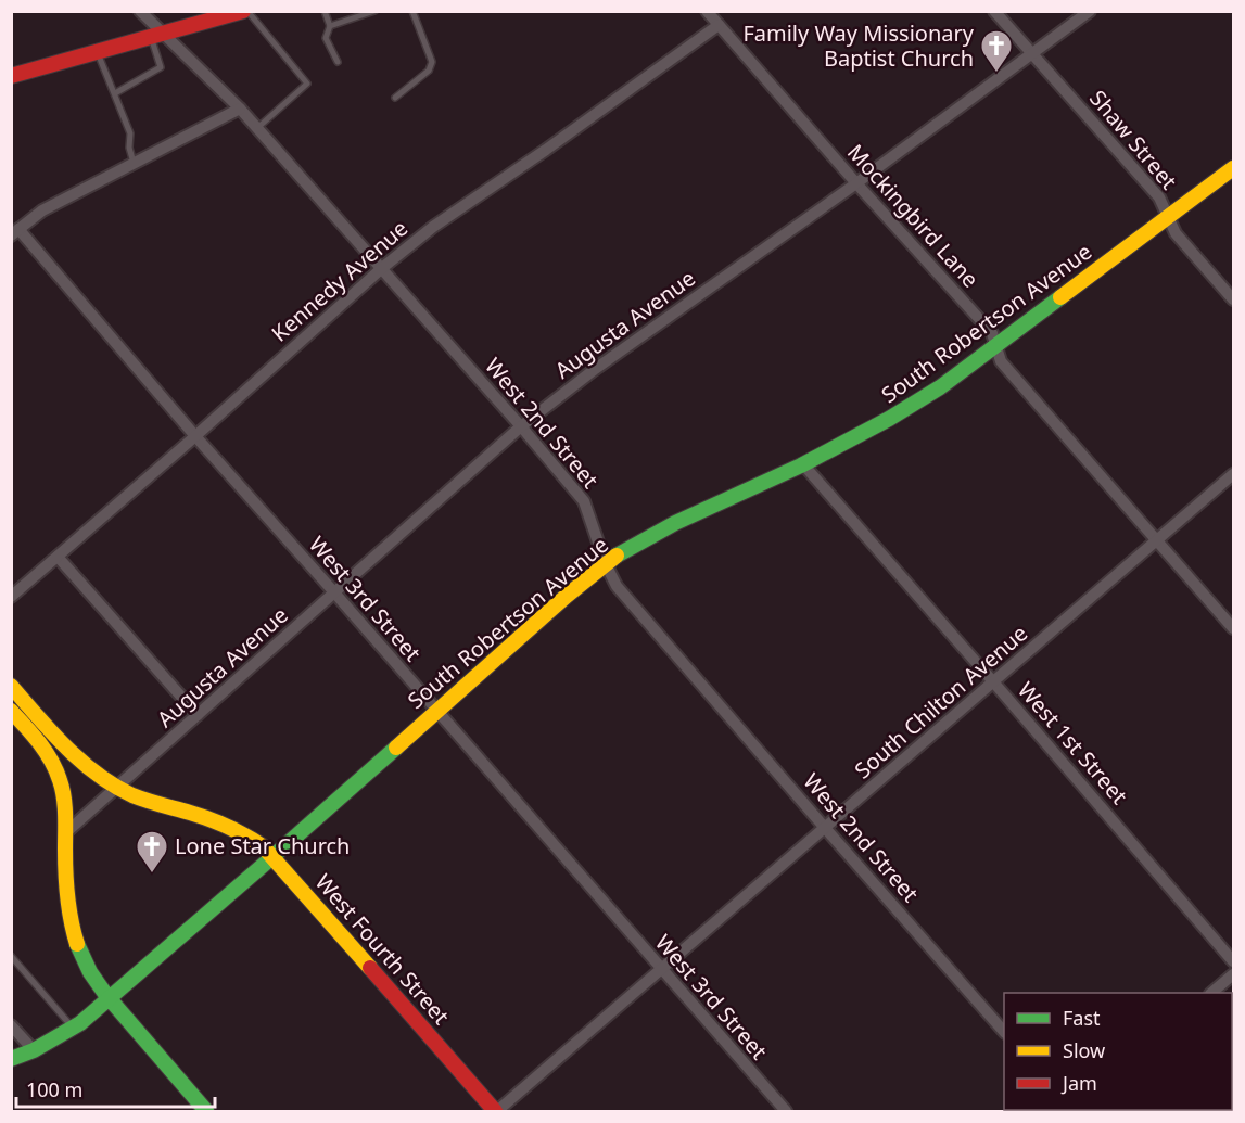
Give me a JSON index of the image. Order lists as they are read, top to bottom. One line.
{"streets":{"street":["Shaw Street","Mockingbird Lane","Kennedy Avenue","South Robertson Avenue","Augusta Avenue","West 2nd Street","West 3rd Street","South Chilton Avenue","West 1st Street","West Fourth Street"]},"crossings":[["Shaw Street","South Robertson Avenue"],["Shaw Street","Augusta Avenue"],["Mockingbird Lane","Kennedy Avenue"],["Mockingbird Lane","South Robertson Avenue"],["Mockingbird Lane","Augusta Avenue"],["Mockingbird Lane","South Chilton Avenue"],["Kennedy Avenue","West 2nd Street"],["Kennedy Avenue","West 3rd Street"],["South Robertson Avenue","West 2nd Street"],["South Robertson Avenue","West 3rd Street"],["South Robertson Avenue","West 1st Street"],["South Robertson Avenue","West Fourth Street"],["Augusta Avenue","West 2nd Street"],["Augusta Avenue","West 3rd Street"],["Augusta Avenue","West Fourth Street"],["West 2nd Street","South Chilton Avenue"],["West 3rd Street","South Chilton Avenue"],["South Chilton Avenue","West 1st Street"],["South Chilton Avenue","West Fourth Street"]],"places":{"church":["Family Way Missionary Baptist Church","Lone Star Church"]},"legend":["Fast","Slow","Jam"],"scale_bar":"100 m"}
